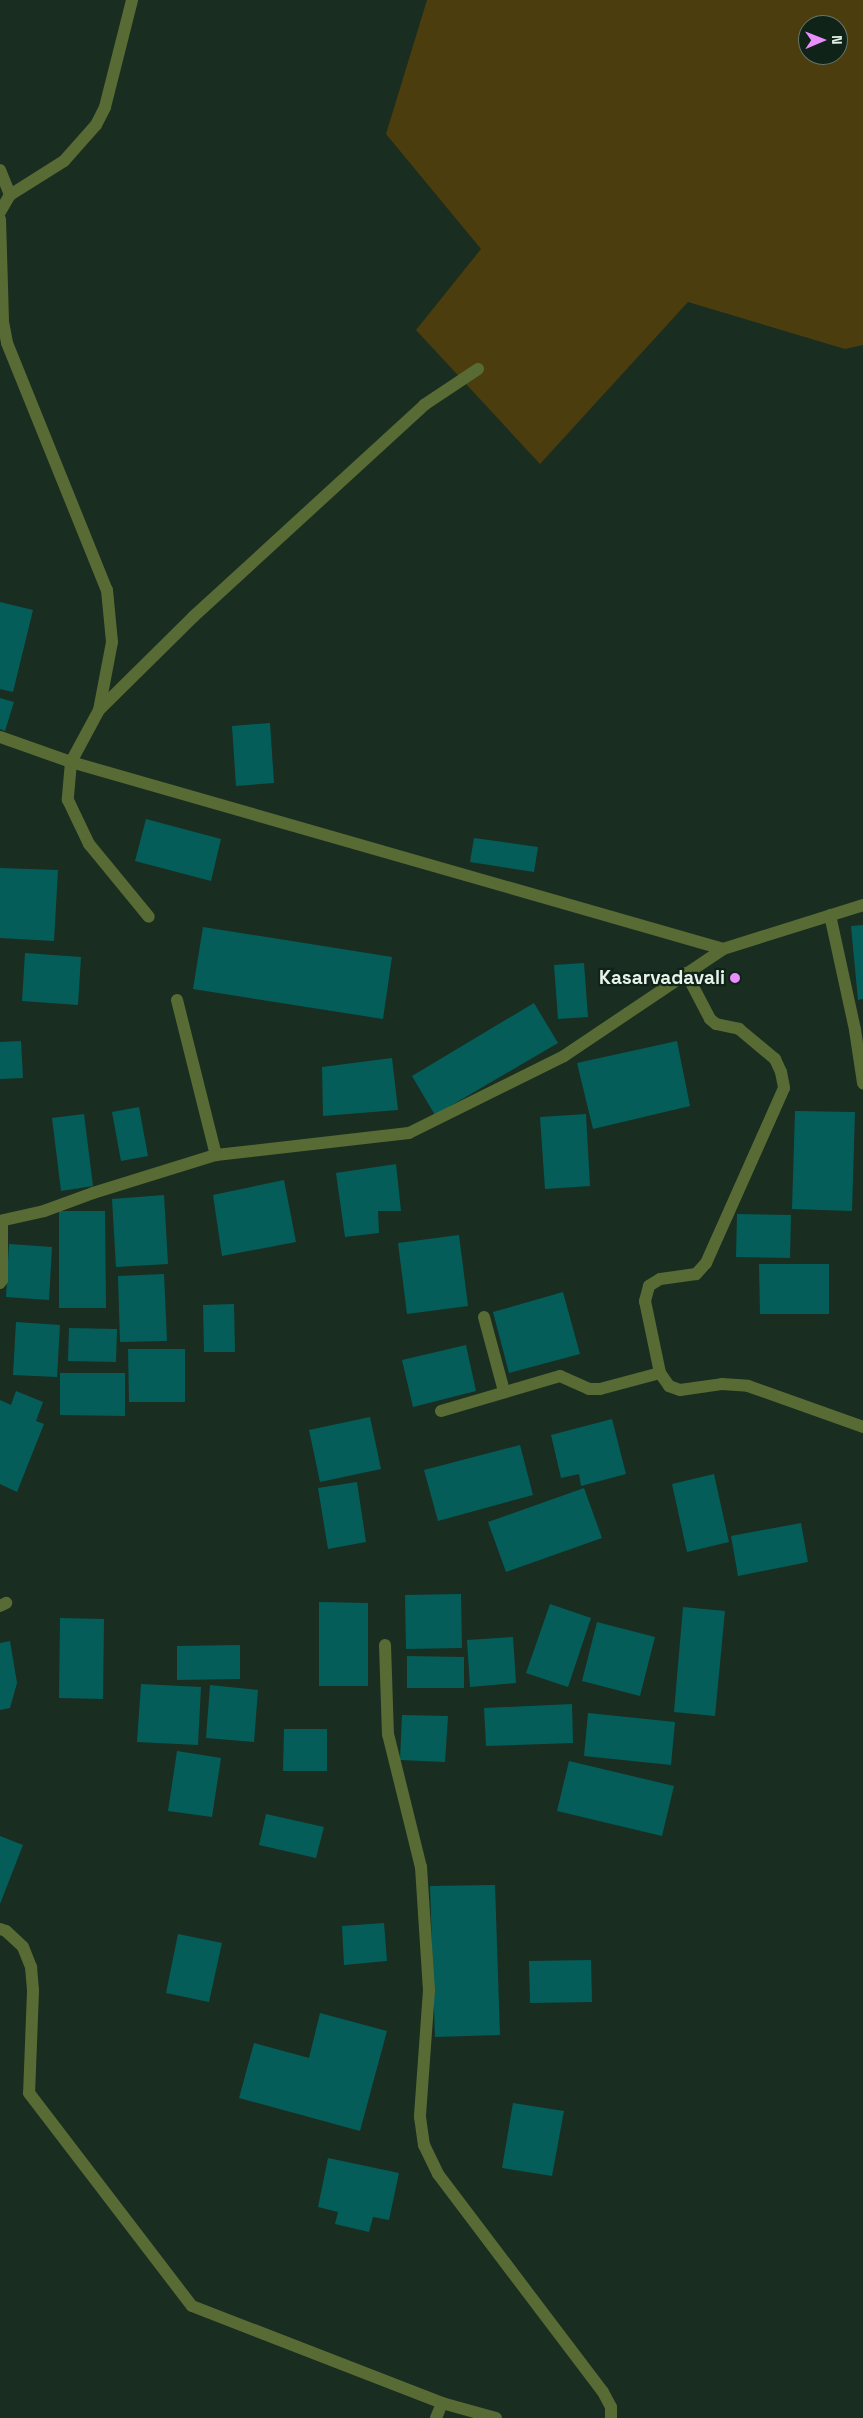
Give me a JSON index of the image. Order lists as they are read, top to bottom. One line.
{"places":["Kasarvadavali"],"north":"right"}
